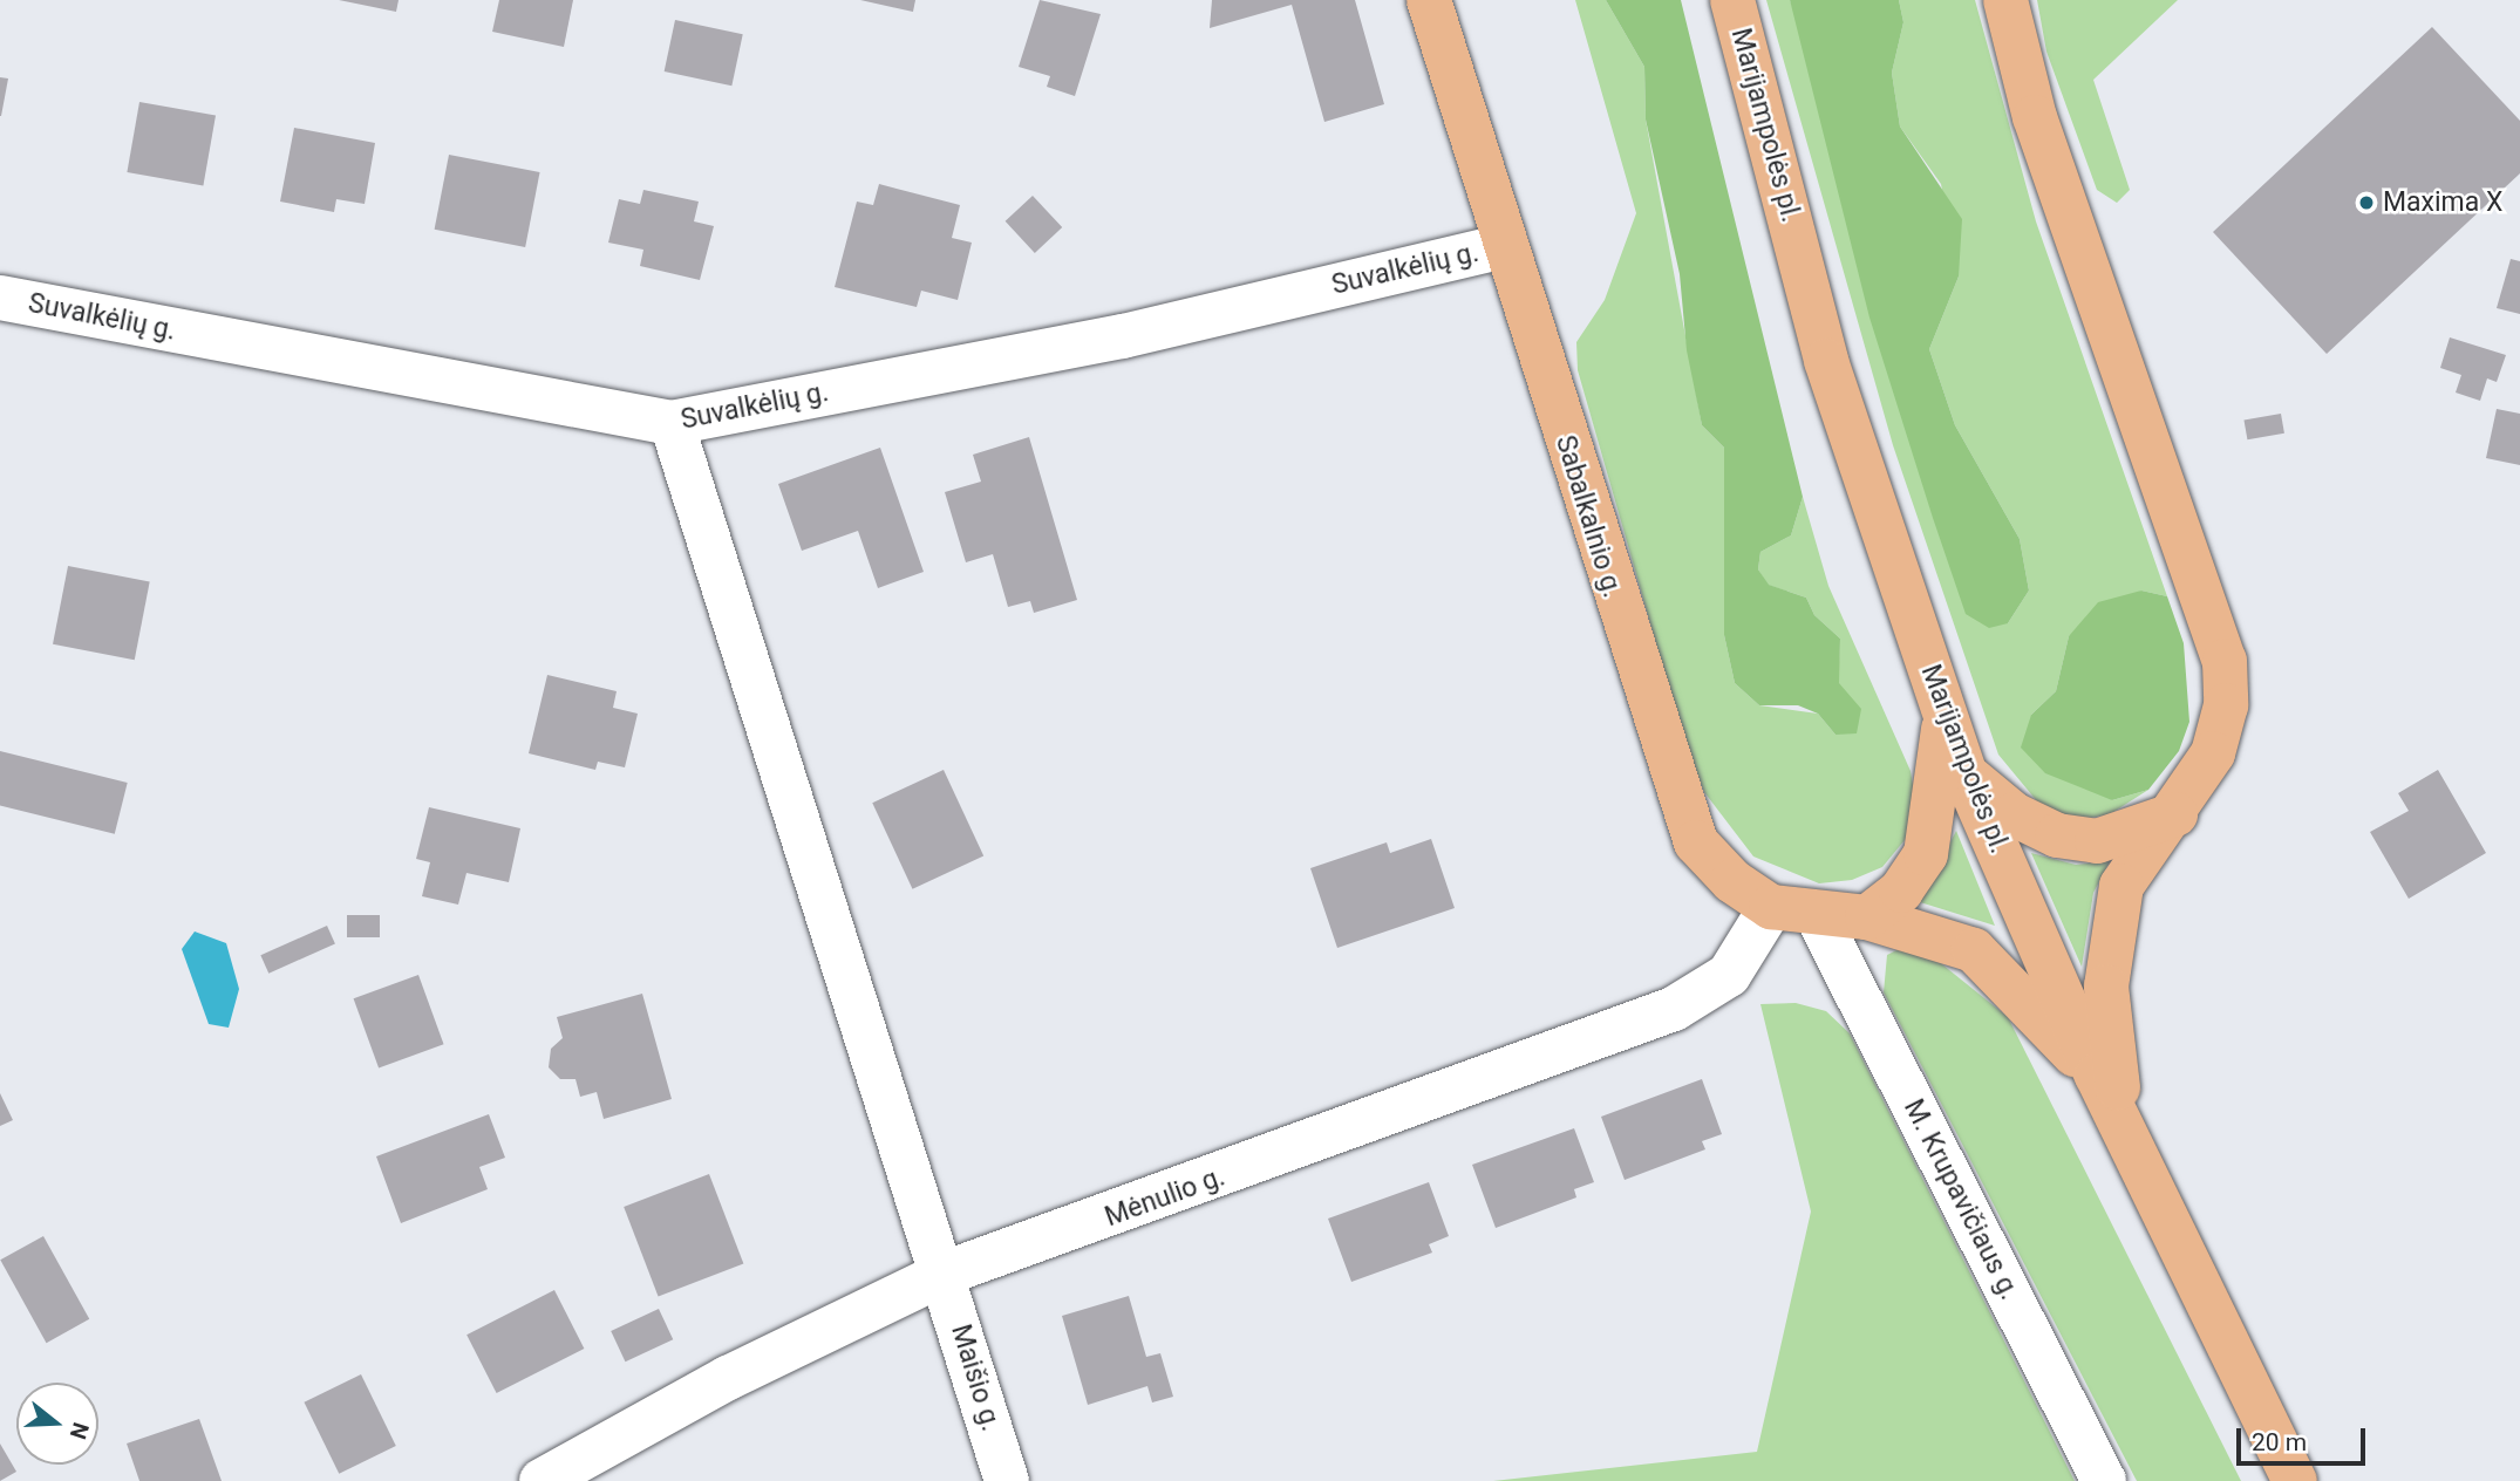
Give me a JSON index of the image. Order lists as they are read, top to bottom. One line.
{"streets":{"main road":["Marijampolės pl.","Sabalkalnio g."],"street":["Suvalkėlių g.","Mėnulio g.","M. Krupavičiaus g.","Maišio g."]},"crossings":[["Marijampolės pl.","Sabalkalnio g."],["Suvalkėlių g.","Sabalkalnio g."],["Suvalkėlių g.","Maišio g."],["Sabalkalnio g.","Mėnulio g."],["Sabalkalnio g.","M. Krupavičiaus g."],["Mėnulio g.","Maišio g."]],"places":["Maxima X"],"scale_bar":"20 m","north":"right"}
